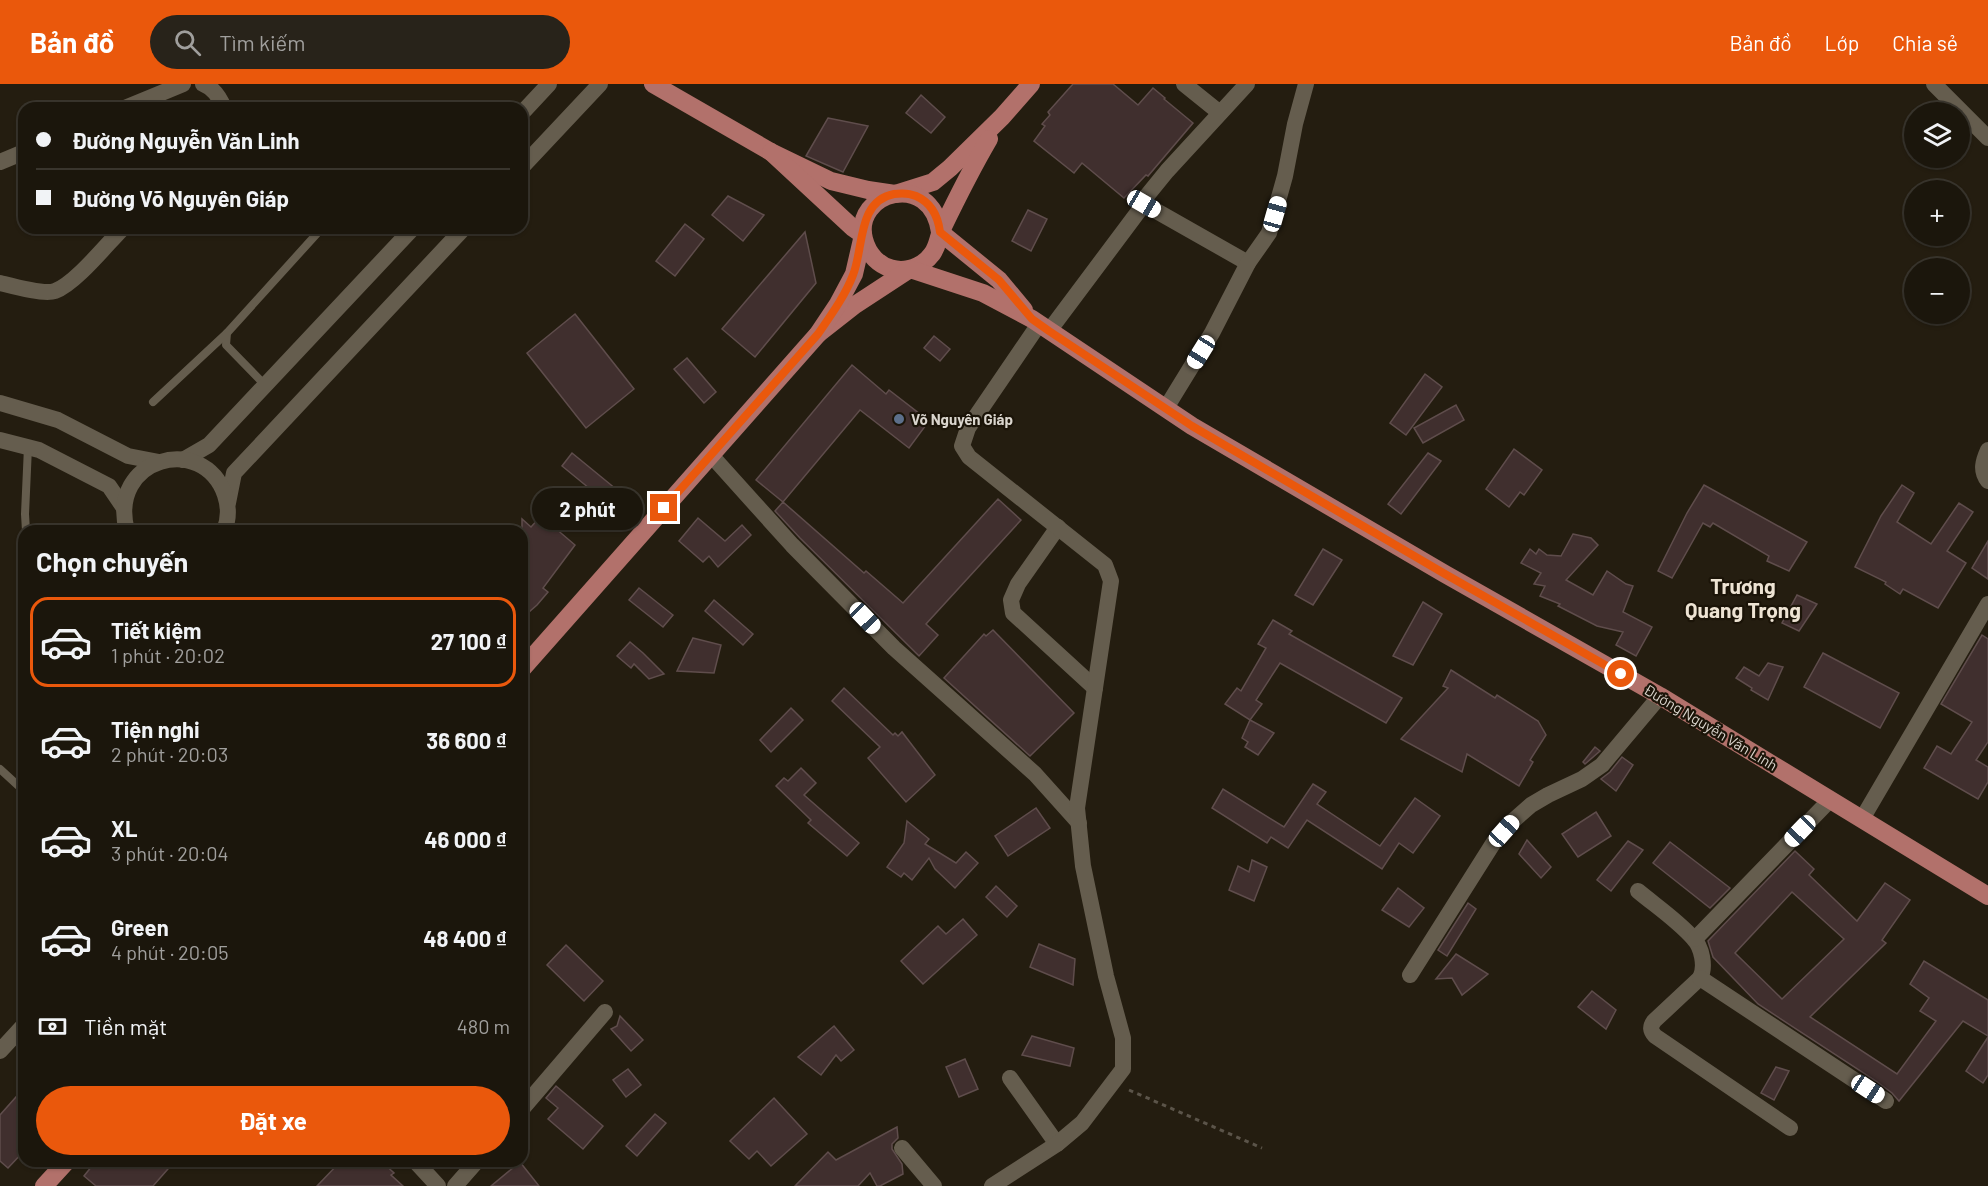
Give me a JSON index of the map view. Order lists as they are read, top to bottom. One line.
{"streets":{"main road":["Đường Nguyễn Văn Linh"]},"districts":["Trương Quang Trọng"],"places":["Võ Nguyên Giáp"],"page":{"header":"Bản đồ","search":"Tìm kiếm","nav":["Bản đồ","Lớp","Chia sẻ"],"map_buttons":["+","−"],"banner":["Đường Nguyễn Văn Linh","Đường Võ Nguyên Giáp"],"bubble":"2 phút","heading":"Chọn chuyến","list":[{"name":"Tiết kiệm","note":"1 phút · 20:02","value":"27 100 ₫"},{"name":"Tiện nghi","note":"2 phút · 20:03","value":"36 600 ₫"},{"name":"XL","note":"3 phút · 20:04","value":"46 000 ₫"},{"name":"Green","note":"4 phút · 20:05","value":"48 400 ₫"}],"pay":["Tiền mặt","480 m"],"buttons":"Đặt xe"}}
